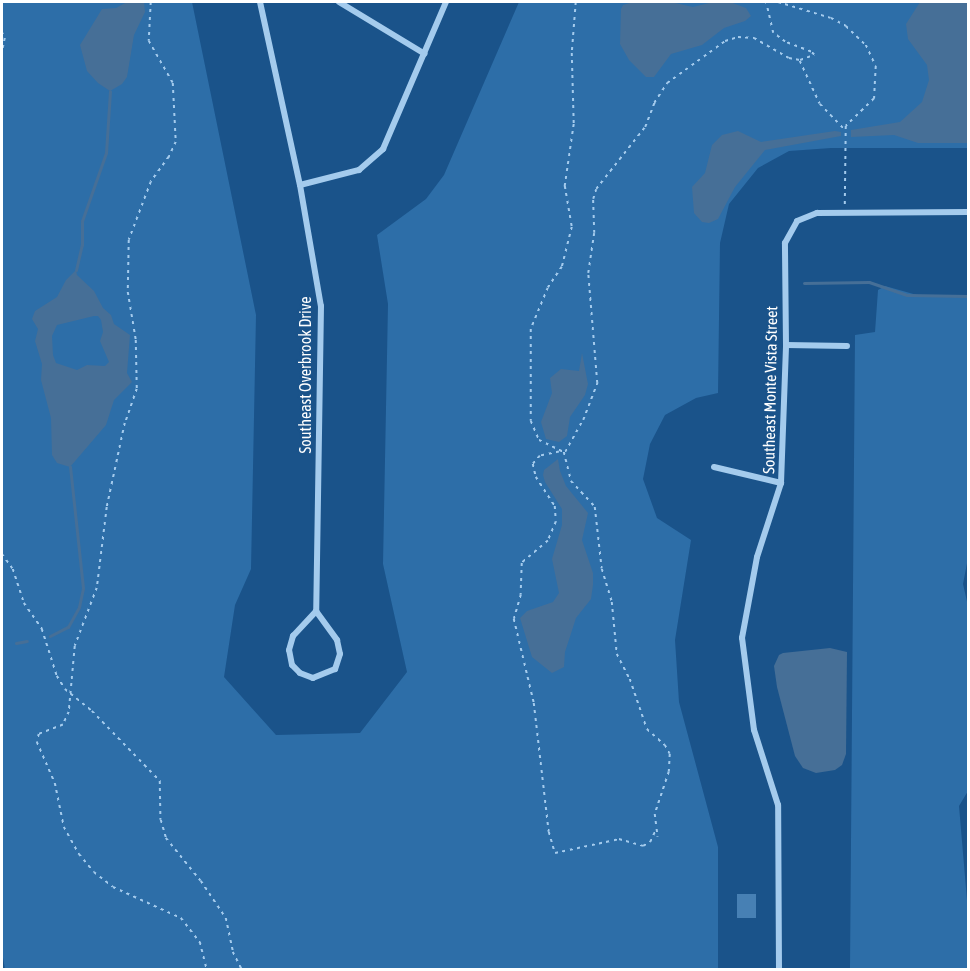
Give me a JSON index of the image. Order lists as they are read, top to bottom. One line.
{"streets":{"street":["Southeast Overbrook Drive","Southeast Monte Vista Street"]}}
